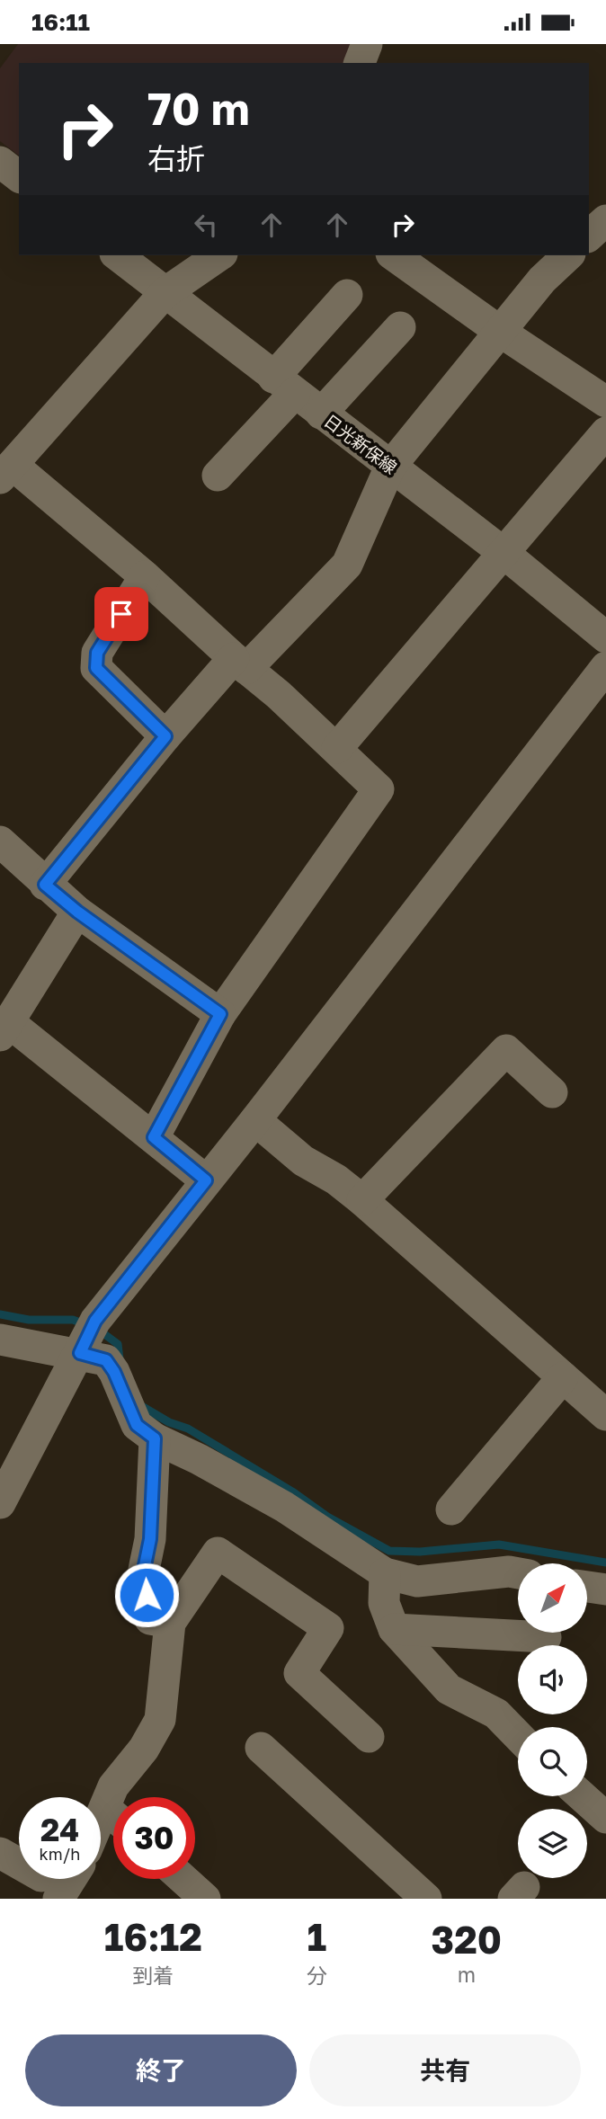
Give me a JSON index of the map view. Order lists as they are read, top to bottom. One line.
{"streets":{"street":["日光新保線"]},"north":"top right","page":{"status":"16:11","turn":["70 m","右折"],"speed":"24 km/h","limit":"30","eta":["16:12","到着","1","分","320","m"],"buttons":["終了","共有"]}}
